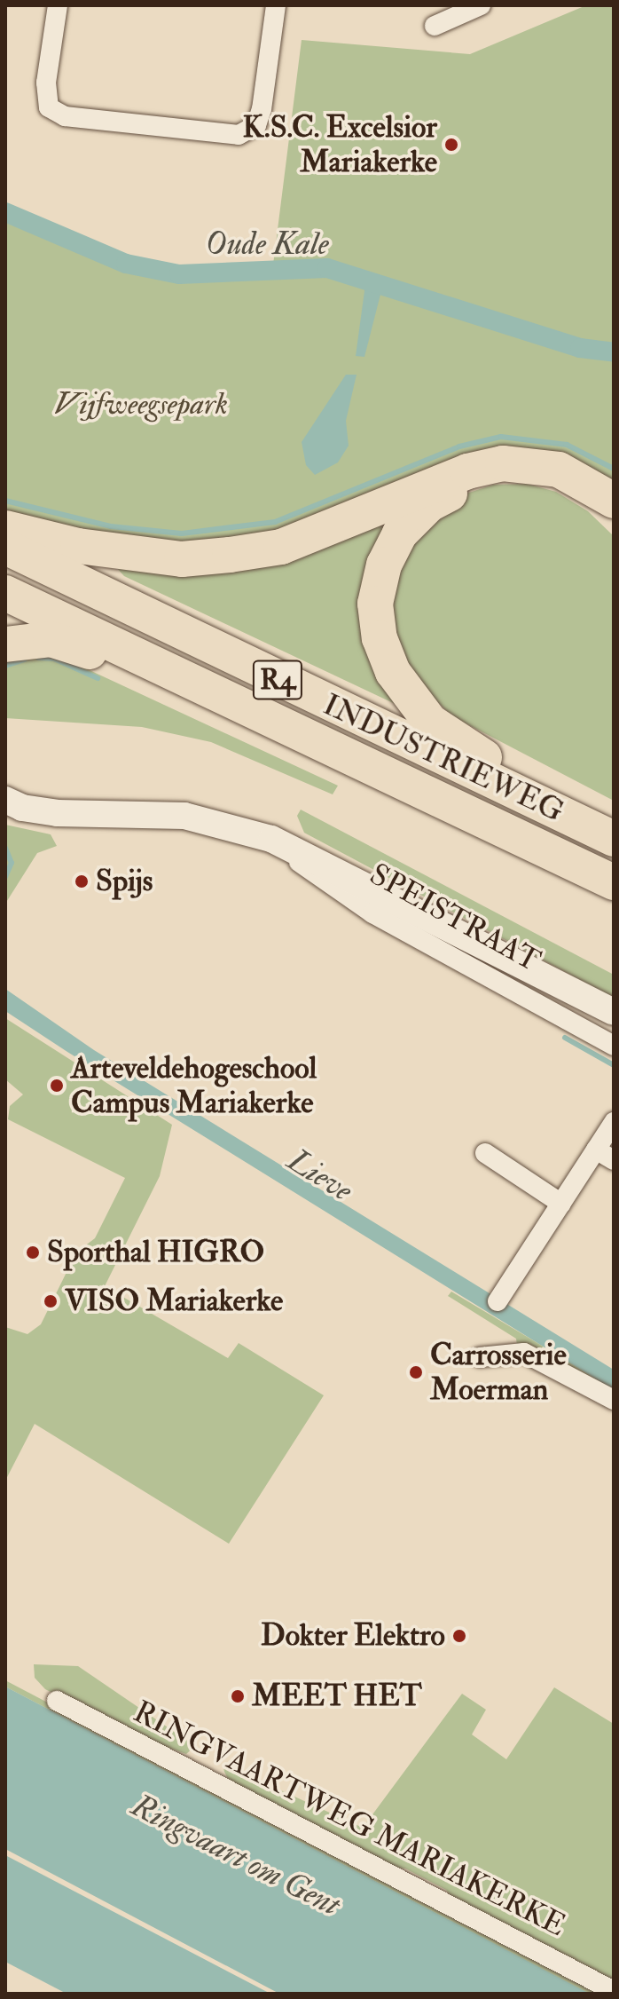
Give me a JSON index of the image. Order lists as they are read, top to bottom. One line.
{"streets":{"highway":["R4","INDUSTRIEWEG"],"street":["SPEISTRAAT","RINGVAARTWEG MARIAKERKE"]},"crossings":[["R4","INDUSTRIEWEG"]],"water":["Oude Kale","Lieve","Ringvaart om Gent"],"parks":["Vijfweegsepark"],"places":["K.S.C. Excelsior Mariakerke","Spijs","Arteveldehogeschool Campus Mariakerke","Sporthal HIGRO","VISO Mariakerke","Carrosserie Moerman","Dokter Elektro","MEET HET"]}
